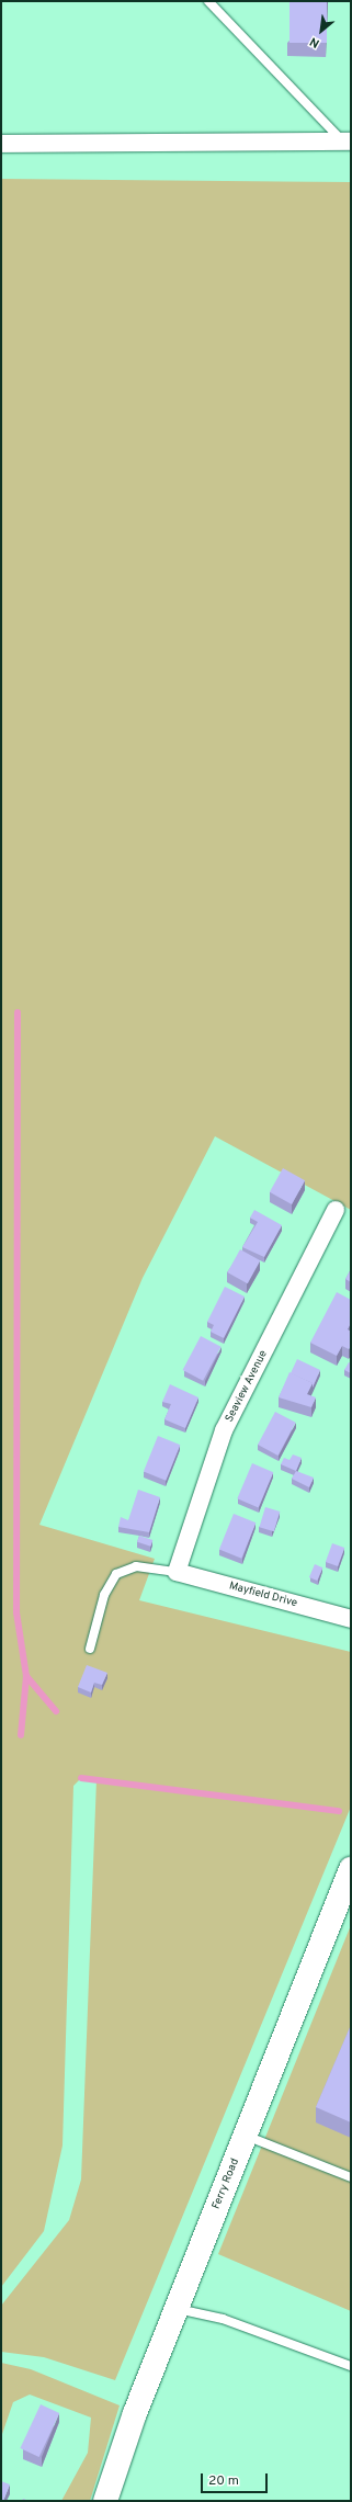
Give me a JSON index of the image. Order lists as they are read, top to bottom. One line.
{"streets":{"street":["Seaview Avenue","Mayfield Drive","Ferry Road"]},"crossings":[["Seaview Avenue","Mayfield Drive"]],"scale_bar":"20 m","north":"bottom left"}
